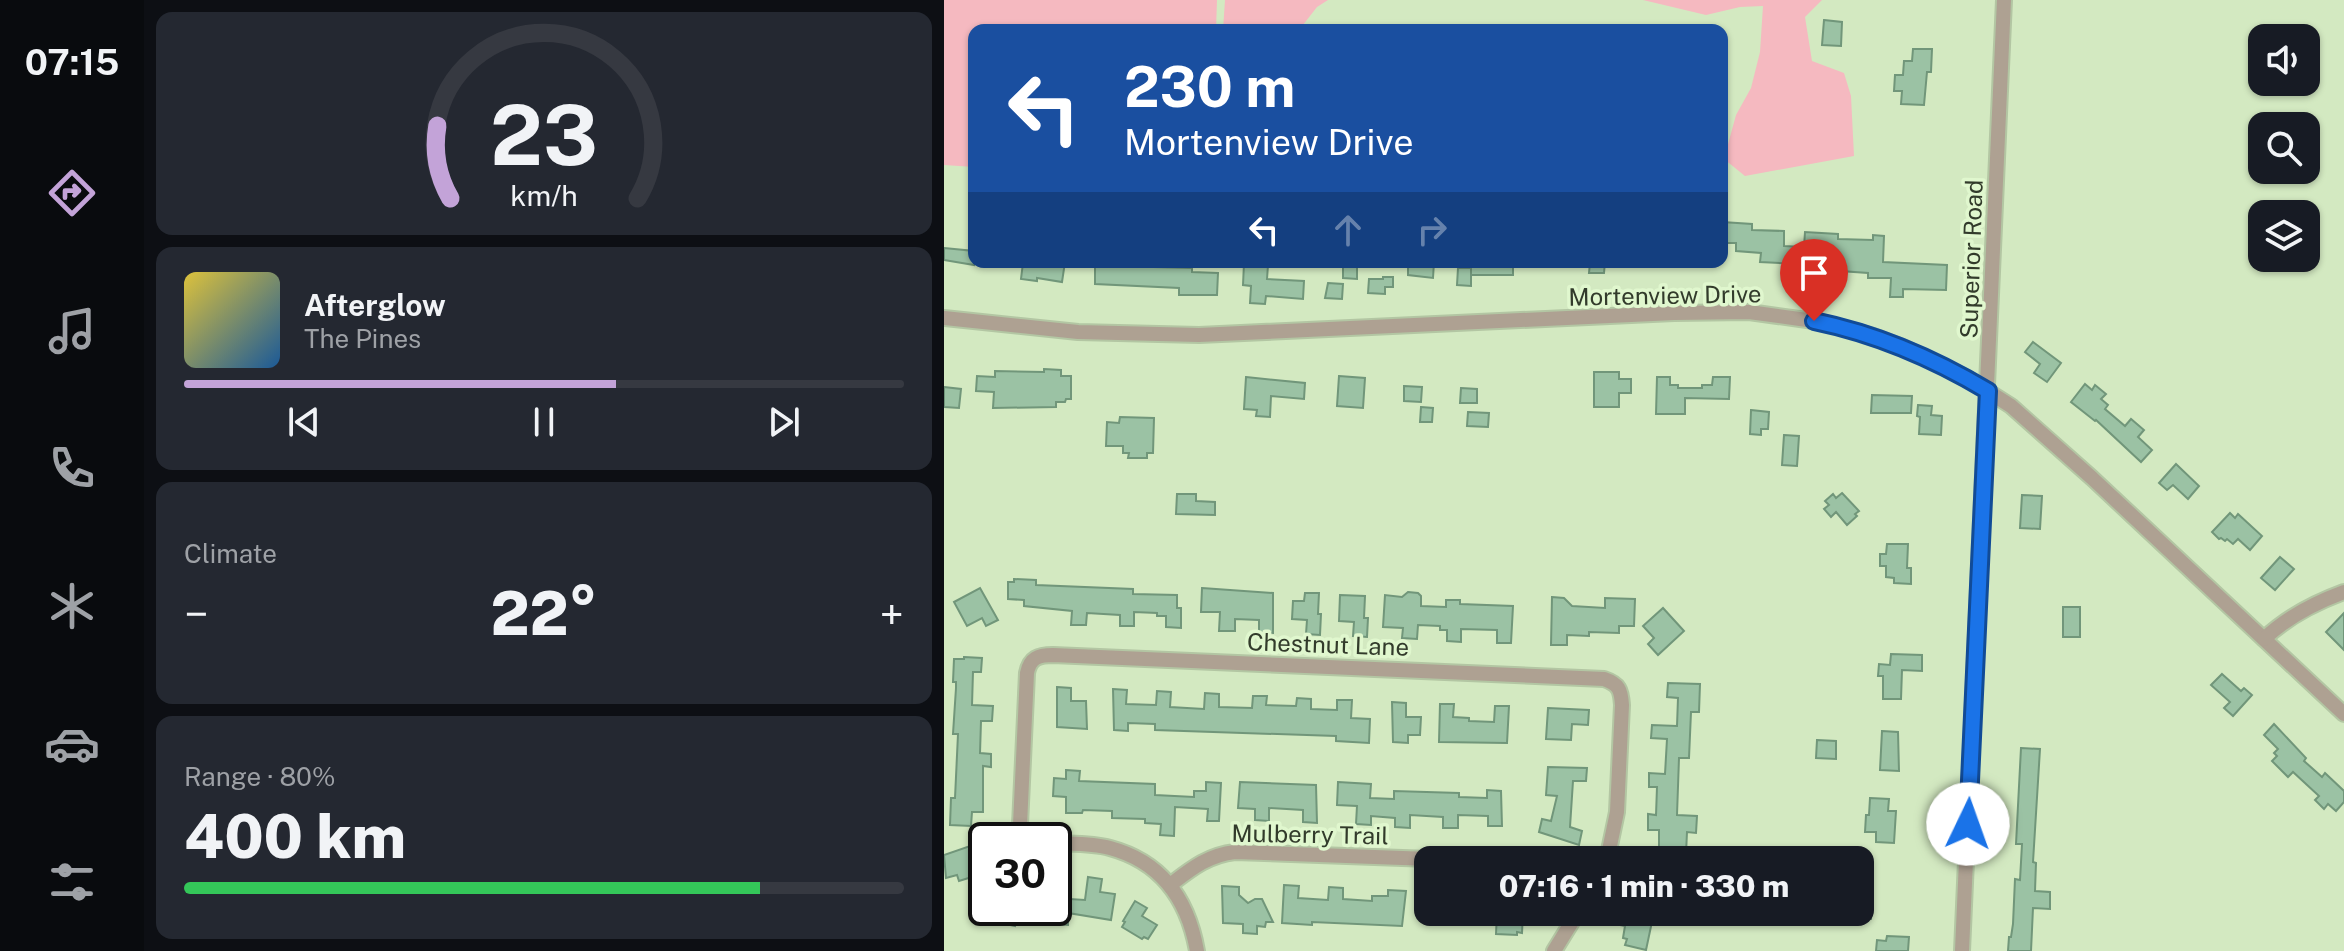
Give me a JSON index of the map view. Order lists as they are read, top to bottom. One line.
{"streets":{"street":["Superior Road","Mortenview Drive","Chestnut Lane","Mulberry Trail"]},"crossings":[["Superior Road","Mortenview Drive"]],"page":{"tabs":"07:15","turn":["230 m","Mortenview Drive"],"song":["Afterglow","The Pines"],"tile":["Climate",["Range · 80%","400 km"]],"heat":["−","22°","+"],"limit":"30","trip":"07:16 · 1 min · 330 m","gauge":["23","km/h"]}}
